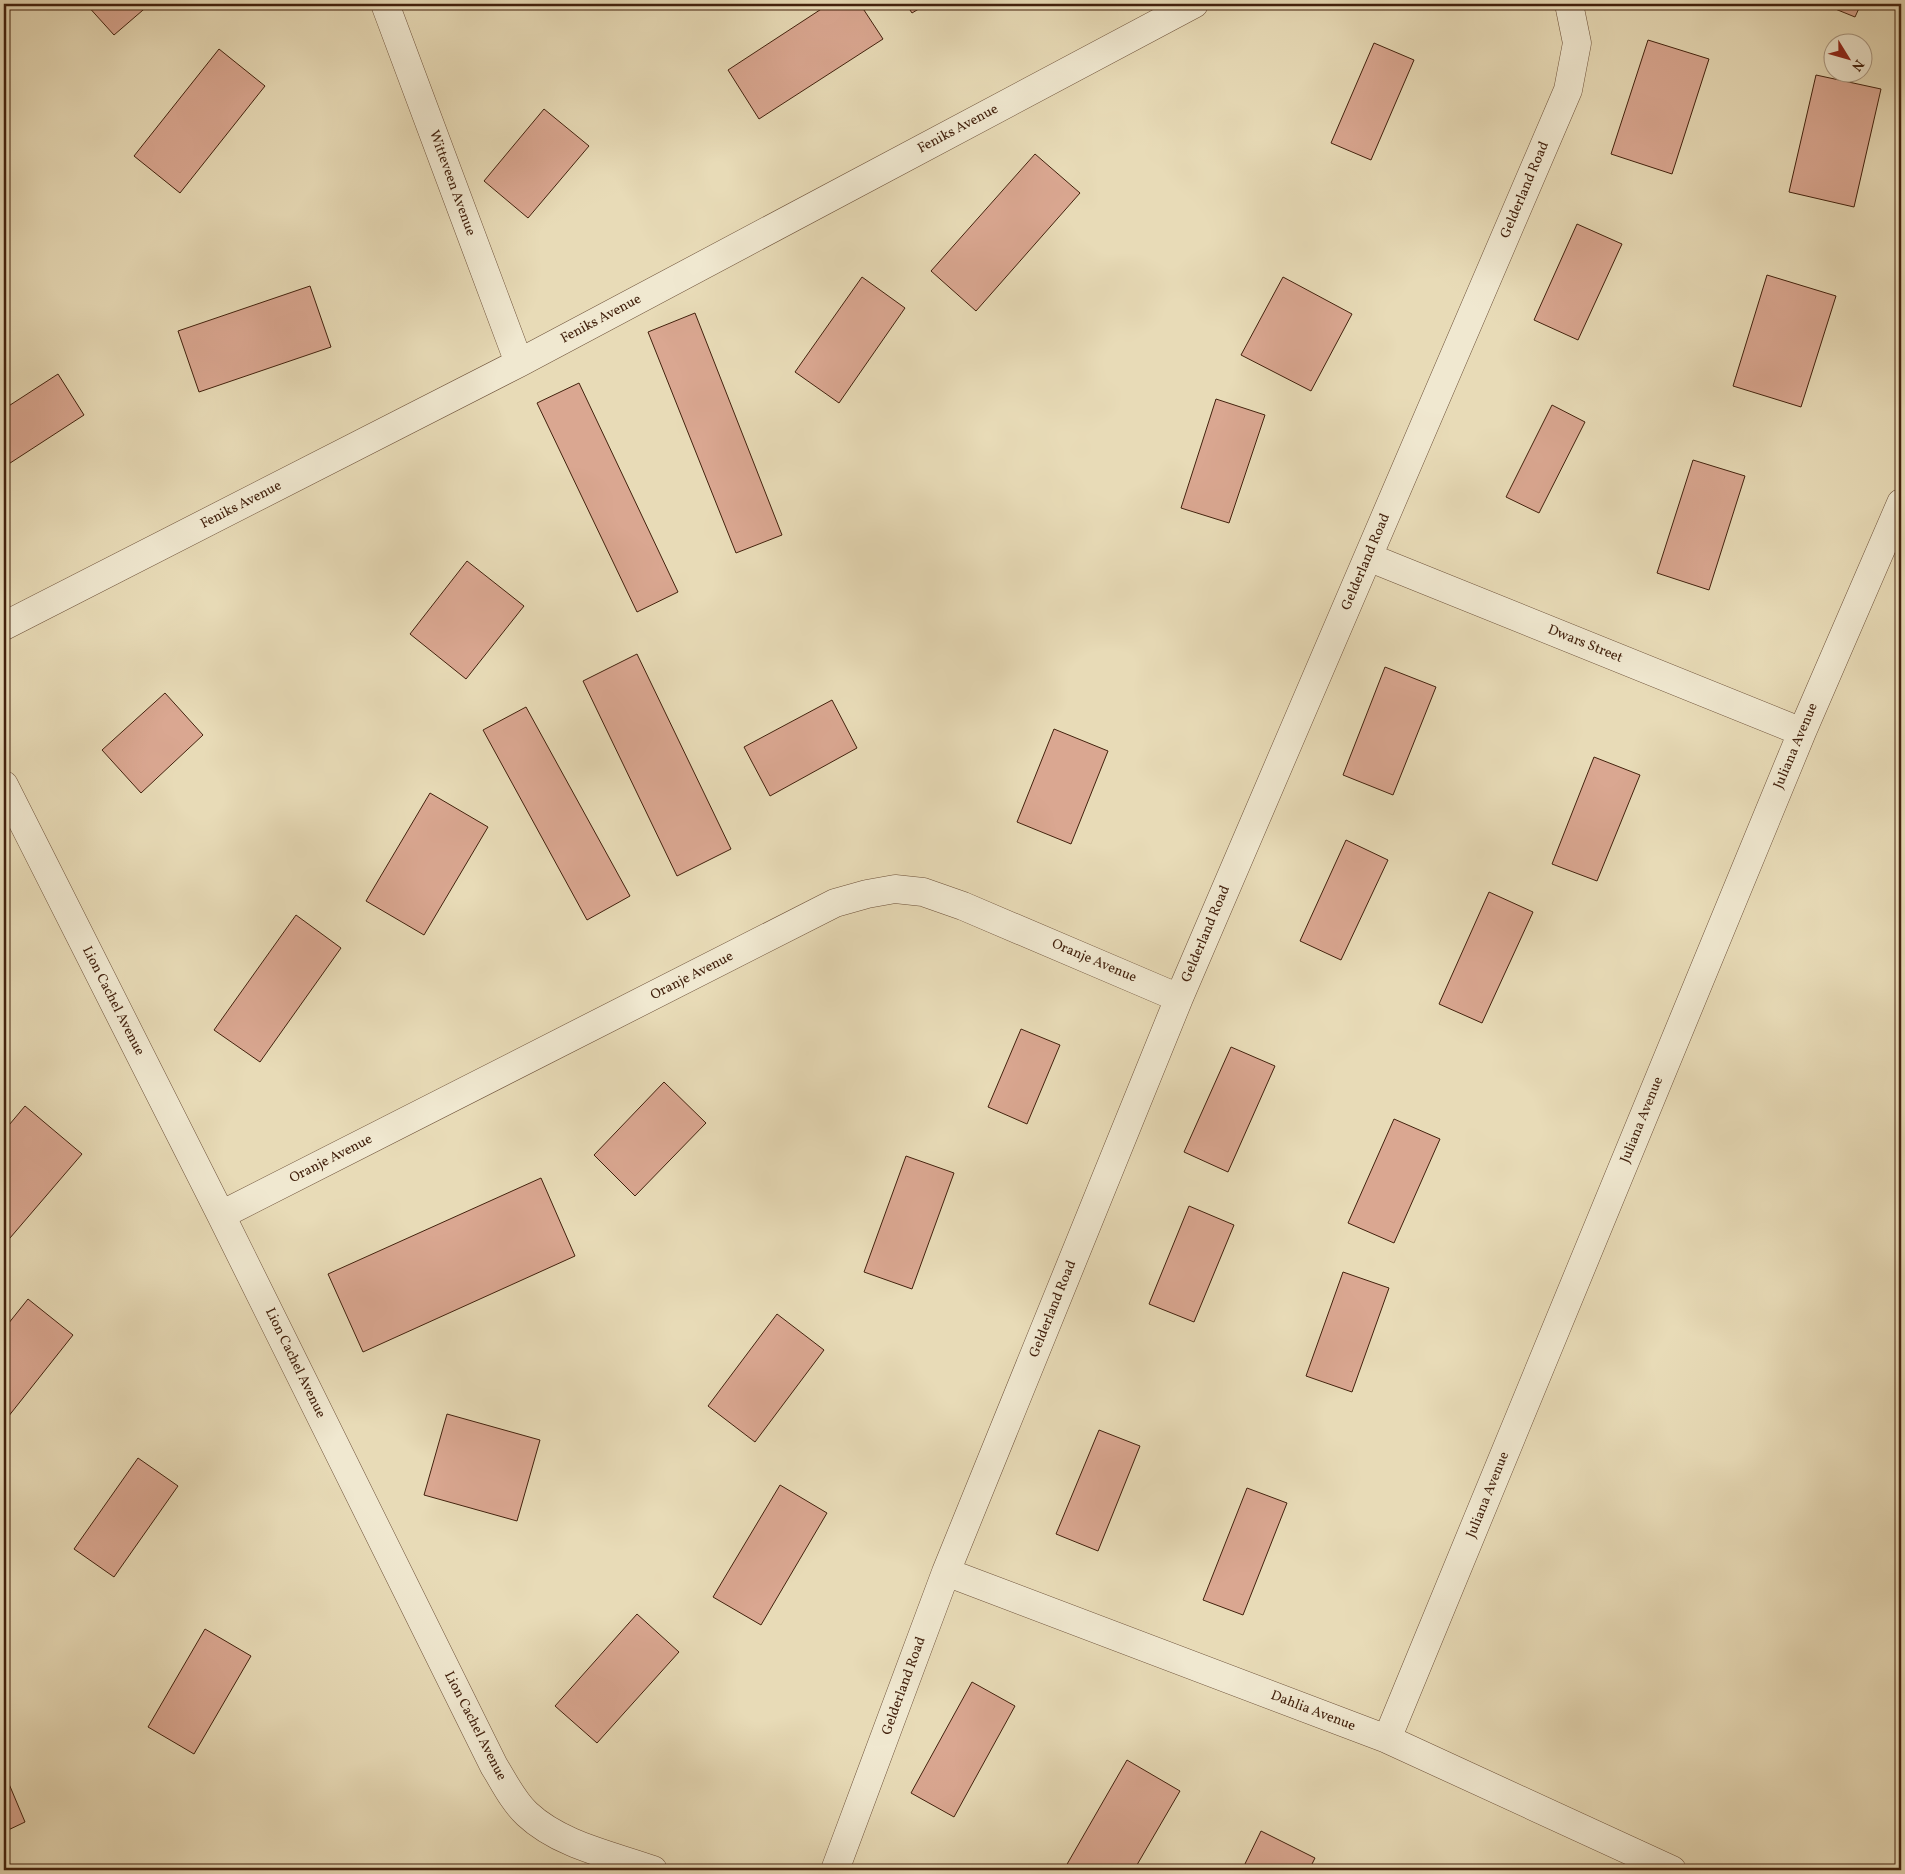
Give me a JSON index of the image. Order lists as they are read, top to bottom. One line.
{"streets":{"street":["Feniks Avenue","Witteveen Avenue","Gelderland Road","Dwars Street","Juliana Avenue","Oranje Avenue","Lion Cachel Avenue","Dahlia Avenue"]},"crossings":[["Feniks Avenue","Witteveen Avenue"],["Gelderland Road","Dwars Street"],["Gelderland Road","Oranje Avenue"],["Gelderland Road","Dahlia Avenue"],["Dwars Street","Juliana Avenue"],["Juliana Avenue","Dahlia Avenue"],["Oranje Avenue","Lion Cachel Avenue"]],"north":"bottom right"}
